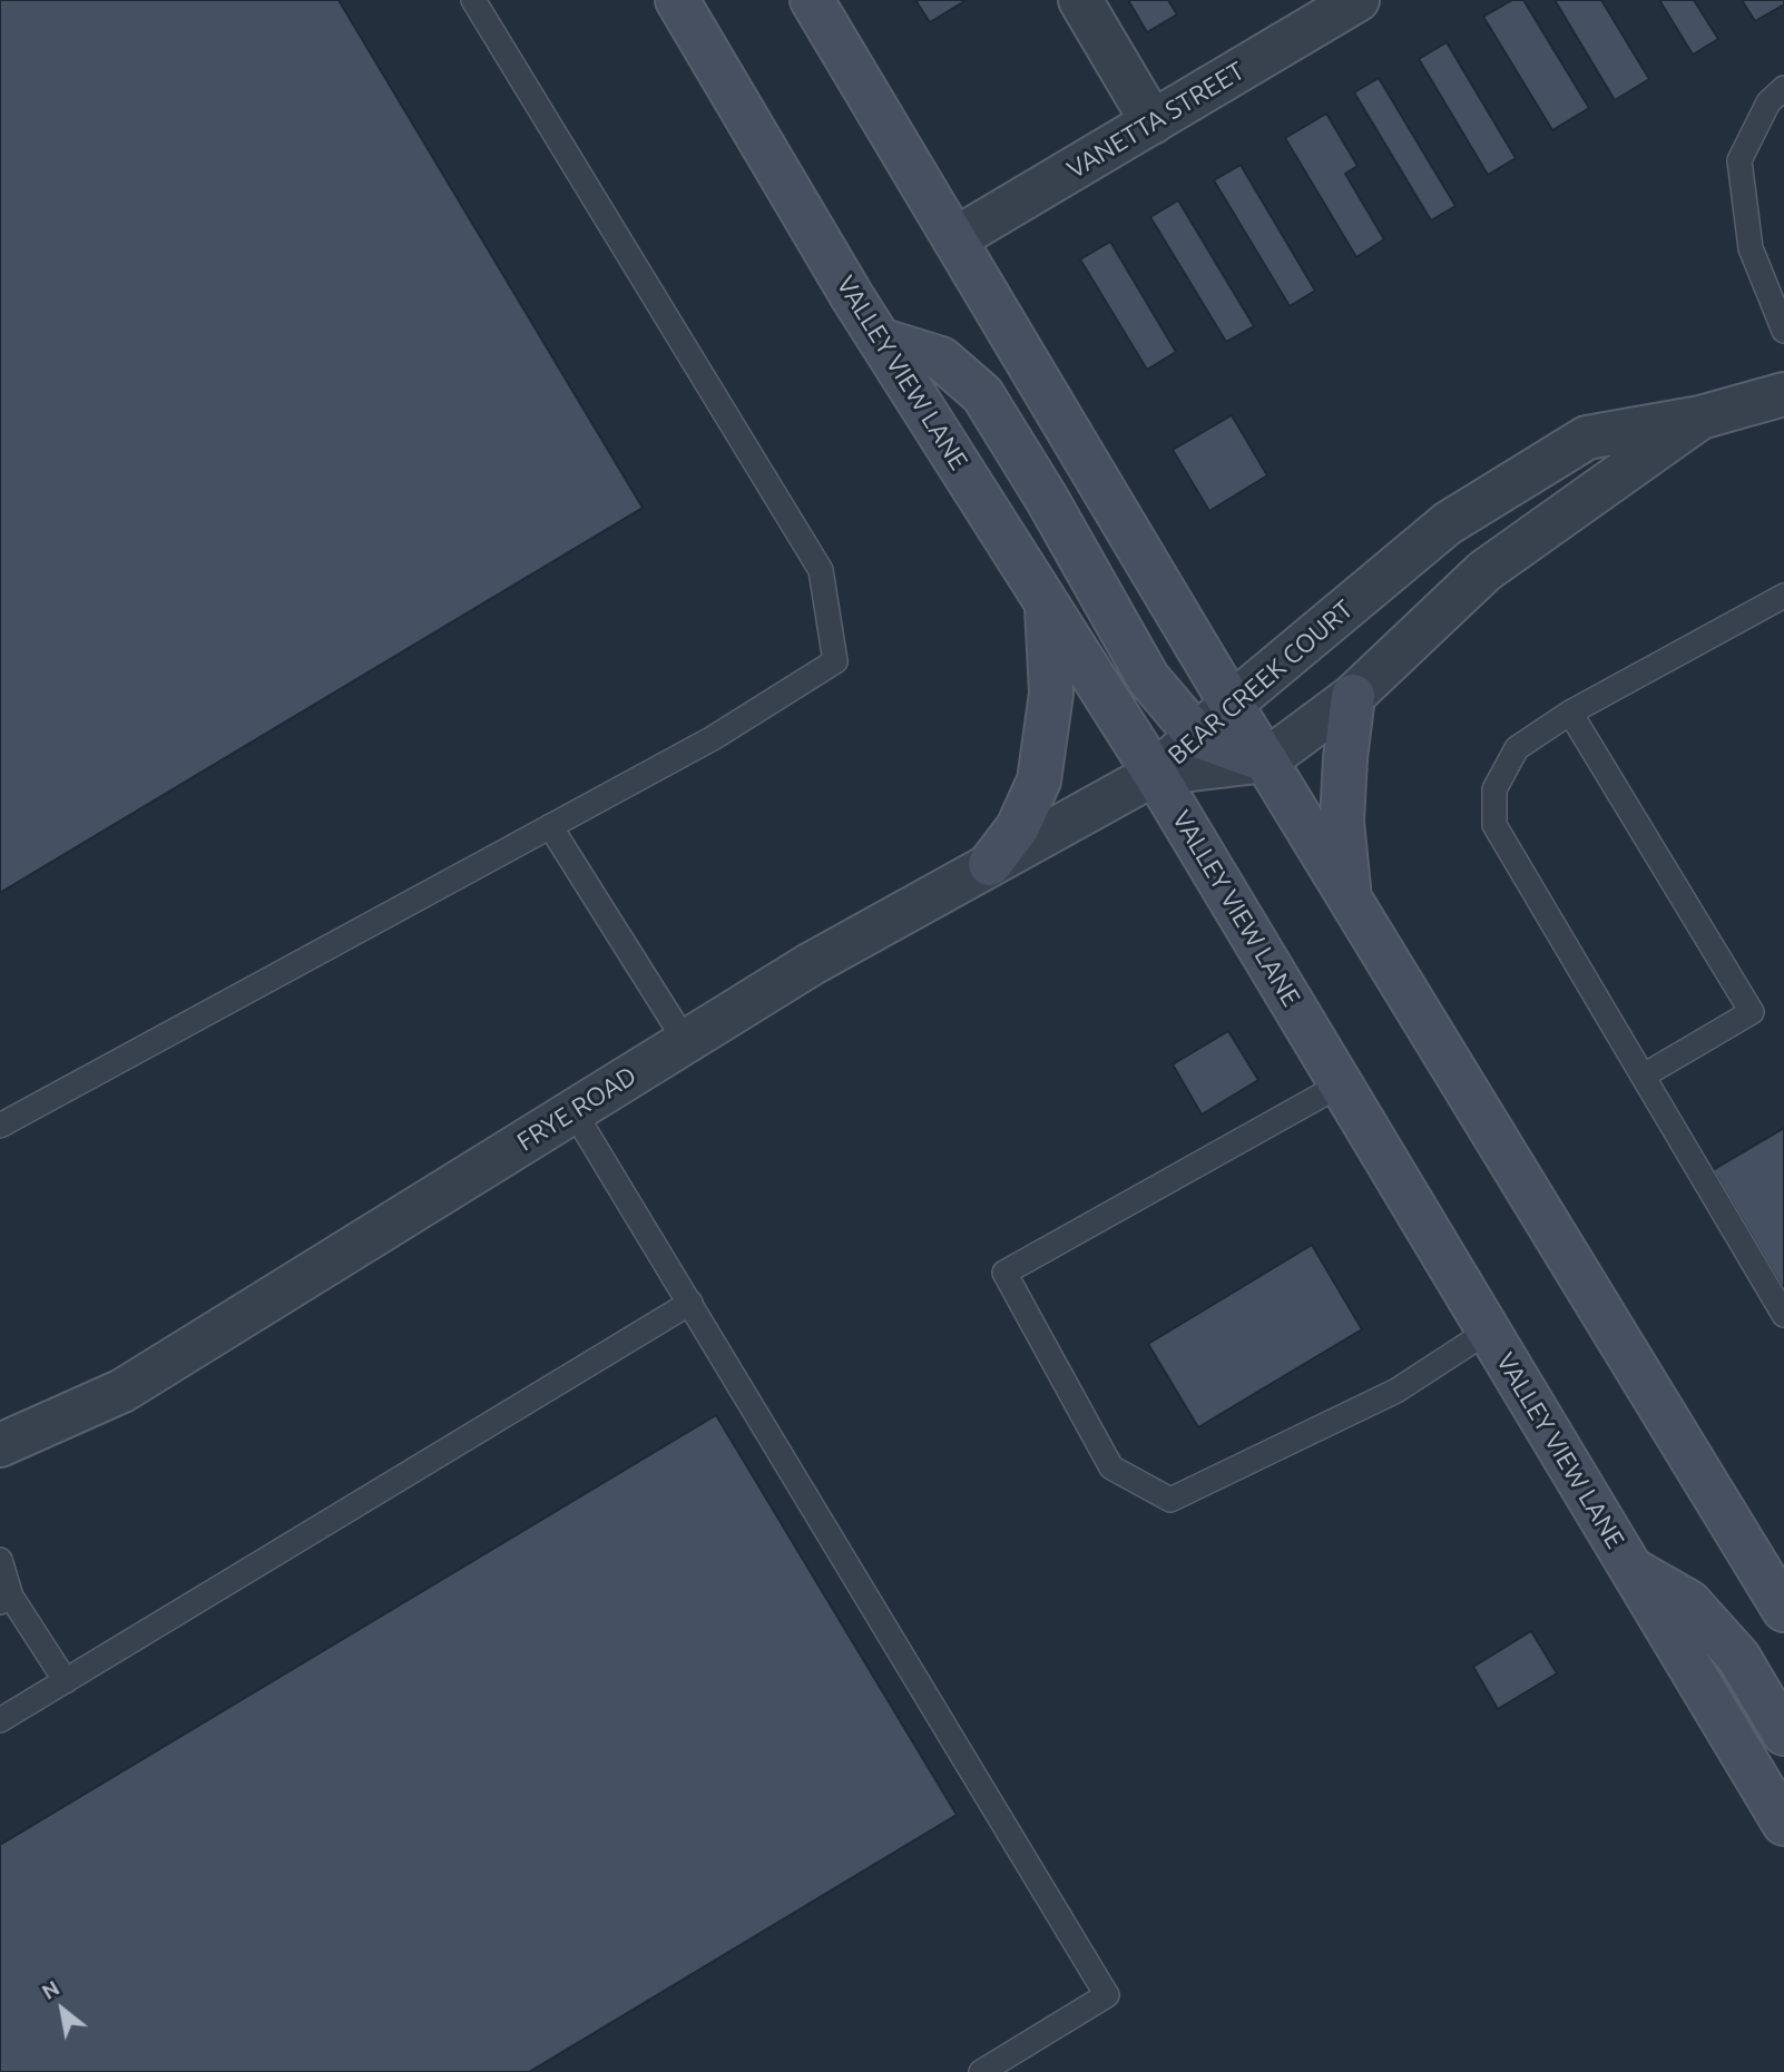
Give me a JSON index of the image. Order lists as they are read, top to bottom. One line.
{"streets":{"main road":["VALLEY VIEW LANE"],"street":["VANETTA STREET","BEAR CREEK COURT","FRYE ROAD"]},"crossings":[["VALLEY VIEW LANE","BEAR CREEK COURT"],["VALLEY VIEW LANE","FRYE ROAD"],["BEAR CREEK COURT","FRYE ROAD"]],"north":"top left"}
